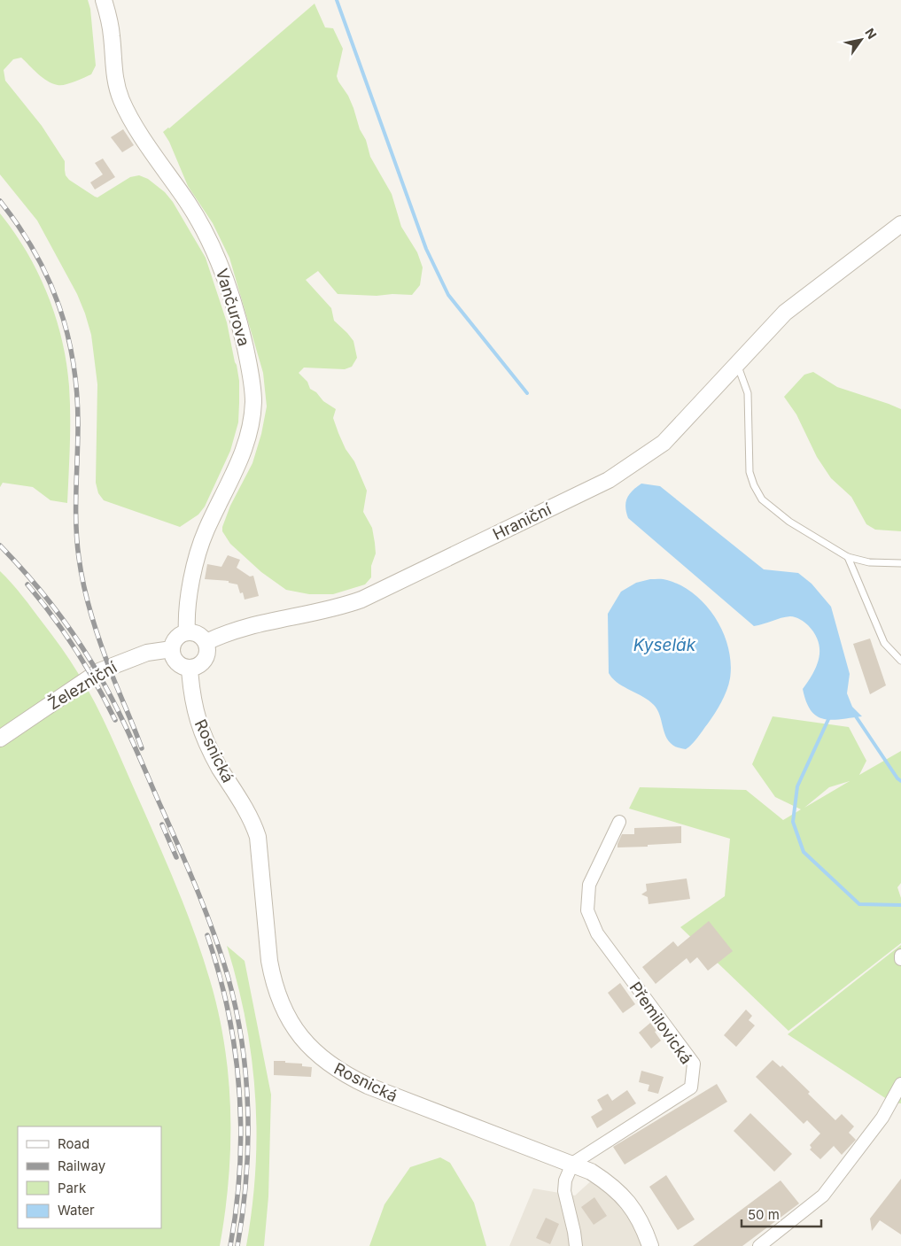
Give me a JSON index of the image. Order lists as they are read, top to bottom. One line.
{"streets":{"street":["Vančurova","Hraniční","Železniční","Rosnická","Přemilovická"]},"crossings":[["Vančurova","Hraniční"],["Vančurova","Železniční"],["Vančurova","Rosnická"],["Hraniční","Železniční"],["Hraniční","Rosnická"],["Železniční","Rosnická"],["Rosnická","Přemilovická"]],"water":["Kyselák"],"legend":["Road","Railway","Park","Water"],"scale_bar":"50 m","north":"top right"}
